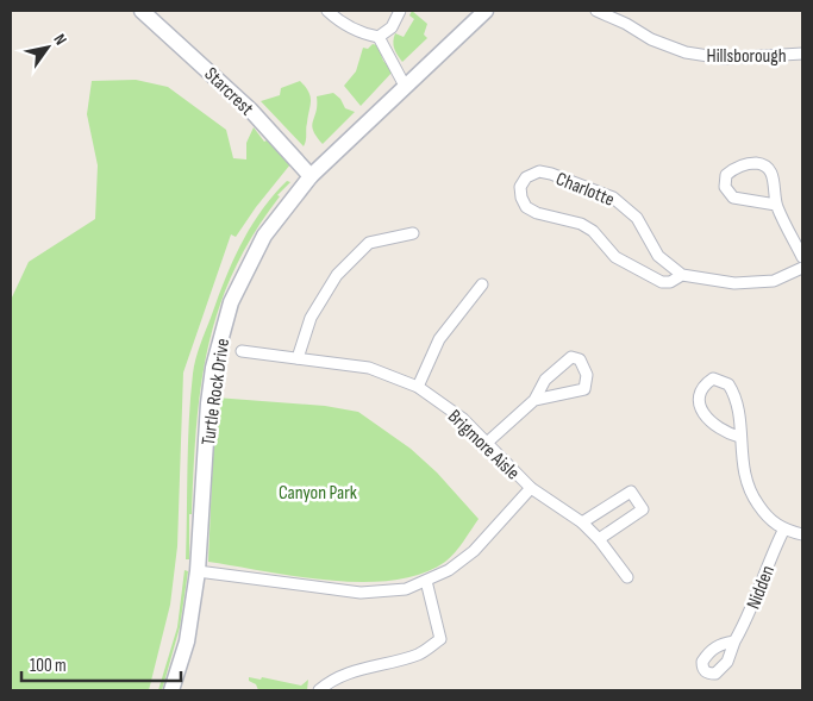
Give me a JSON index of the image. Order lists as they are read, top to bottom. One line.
{"streets":{"street":["Hillsborough","Starcrest","Charlotte","Turtle Rock Drive","Brigmore Aisle","Nidden"]},"crossings":[["Starcrest","Turtle Rock Drive"]],"parks":["Canyon Park"],"scale_bar":"100 m","north":"top right"}
